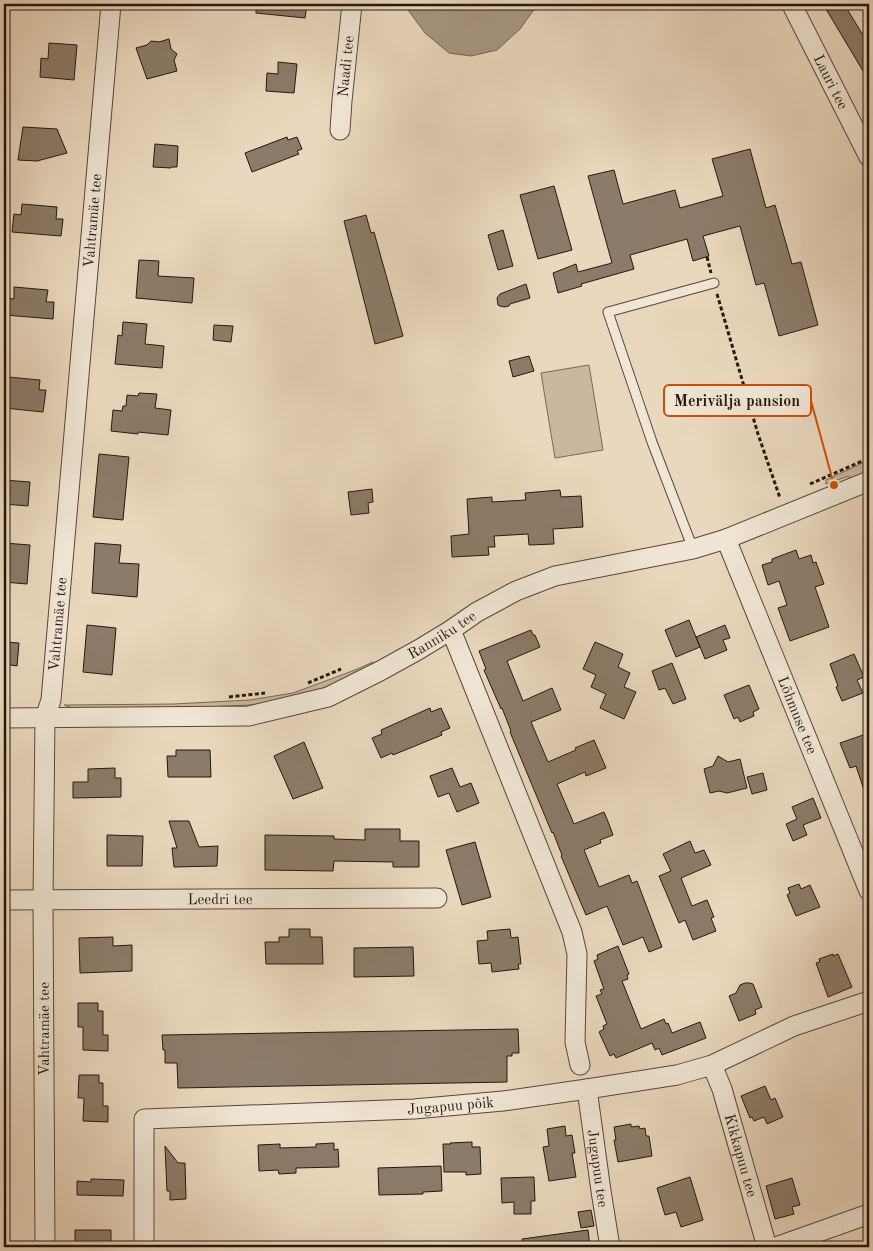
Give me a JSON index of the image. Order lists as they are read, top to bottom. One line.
{"streets":{"street":["Naadi tee","Lauri tee","Vahtramäe tee","Ranniku tee","Lõhmuse tee","Leedri tee","Jugapuu põik","Kikkapuu tee","Jugapuu tee"]},"crossings":[["Vahtramäe tee","Ranniku tee"],["Vahtramäe tee","Leedri tee"],["Ranniku tee","Lõhmuse tee"],["Jugapuu põik","Kikkapuu tee"],["Jugapuu põik","Jugapuu tee"]],"places":["Merivälja pansion"]}
